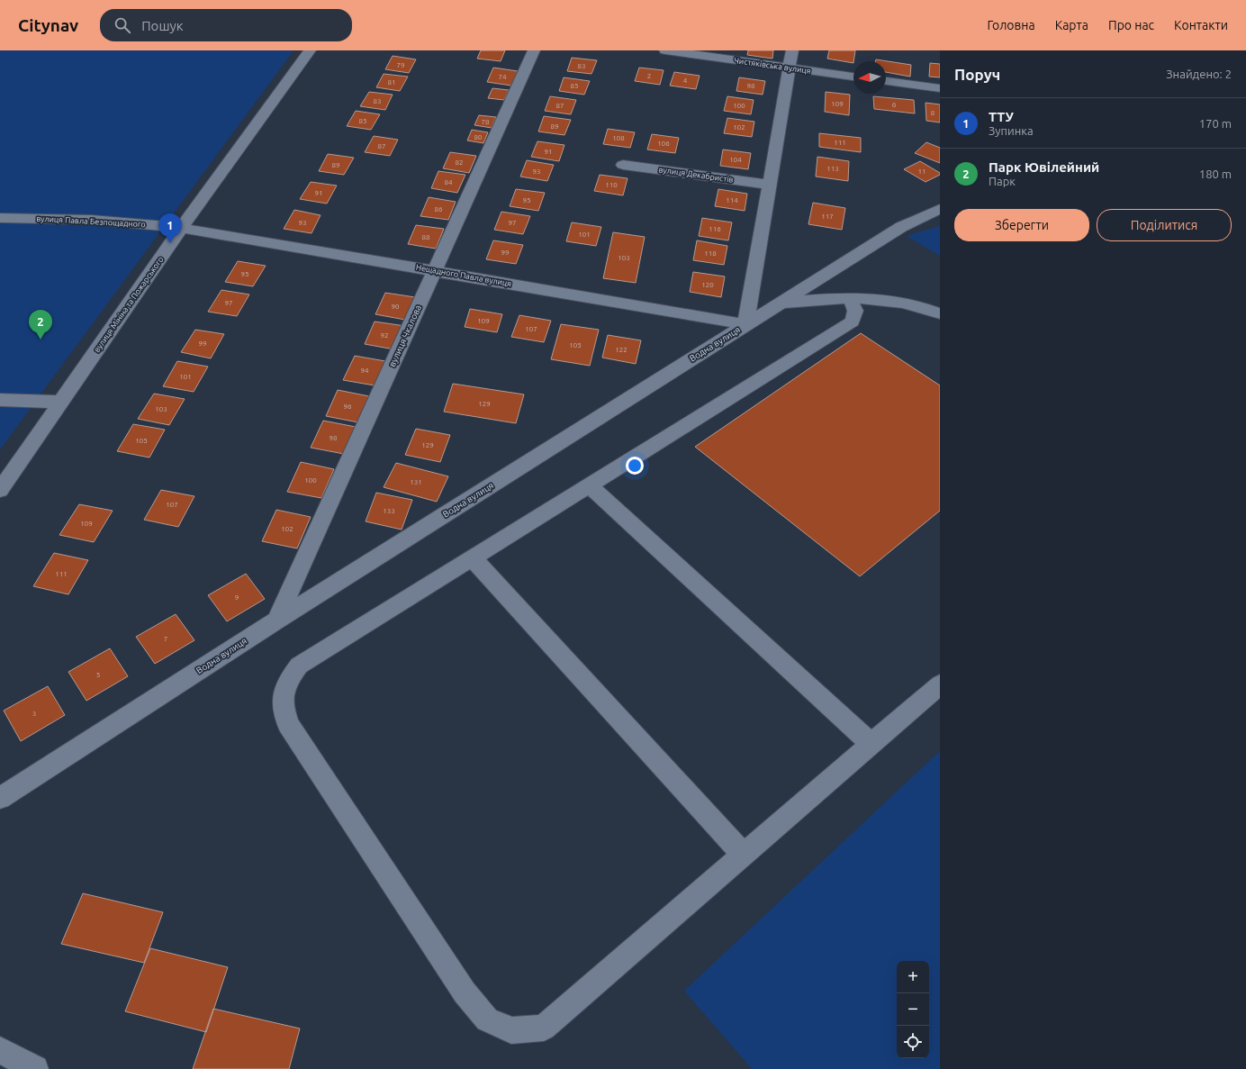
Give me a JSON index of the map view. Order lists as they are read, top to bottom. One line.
{"streets":{"street":["Чистяківська вулиця","вулиця Декабристів","вулиця Павла Безпощадного","Нещадного Павла вулиця","вулиця Мініна та Пожарського","вулиця Чкалова","Водна вулиця"]},"crossings":[["вулиця Павла Безпощадного","Нещадного Павла вулиця"],["вулиця Павла Безпощадного","вулиця Мініна та Пожарського"],["Нещадного Павла вулиця","вулиця Мініна та Пожарського"],["Нещадного Павла вулиця","вулиця Чкалова"],["Нещадного Павла вулиця","Водна вулиця"],["вулиця Чкалова","Водна вулиця"]],"house_numbers":["79","83","2","74","4","81","85","98","83","109","6","87","100","8","85","78","89","102","80","108","111","106","87","91","104","82","89","113","93","11","84","110","91","95","114","86","117","93","97","116","101","88","99","118","103","95","120","97","90","109","107","92","99","105","122","94","101","129","96","103","98","105","129","100","131","107","133","109","102","111","9","7","5","3"],"north":"left","page":{"header":"Citynav","search":"Пошук","nav":["Головна","Карта","Про нас","Контакти"],"heading":["Поруч","Знайдено: 2"],"list":[{"mark":"1","name":"ТТУ","note":"Зупинка","value":"170 m"},{"mark":"2","name":"Парк Ювілейний","note":"Парк","value":"180 m"}],"buttons":["Зберегти","Поділитися"],"pins":["1","2"],"map_buttons":["+","−"]}}
